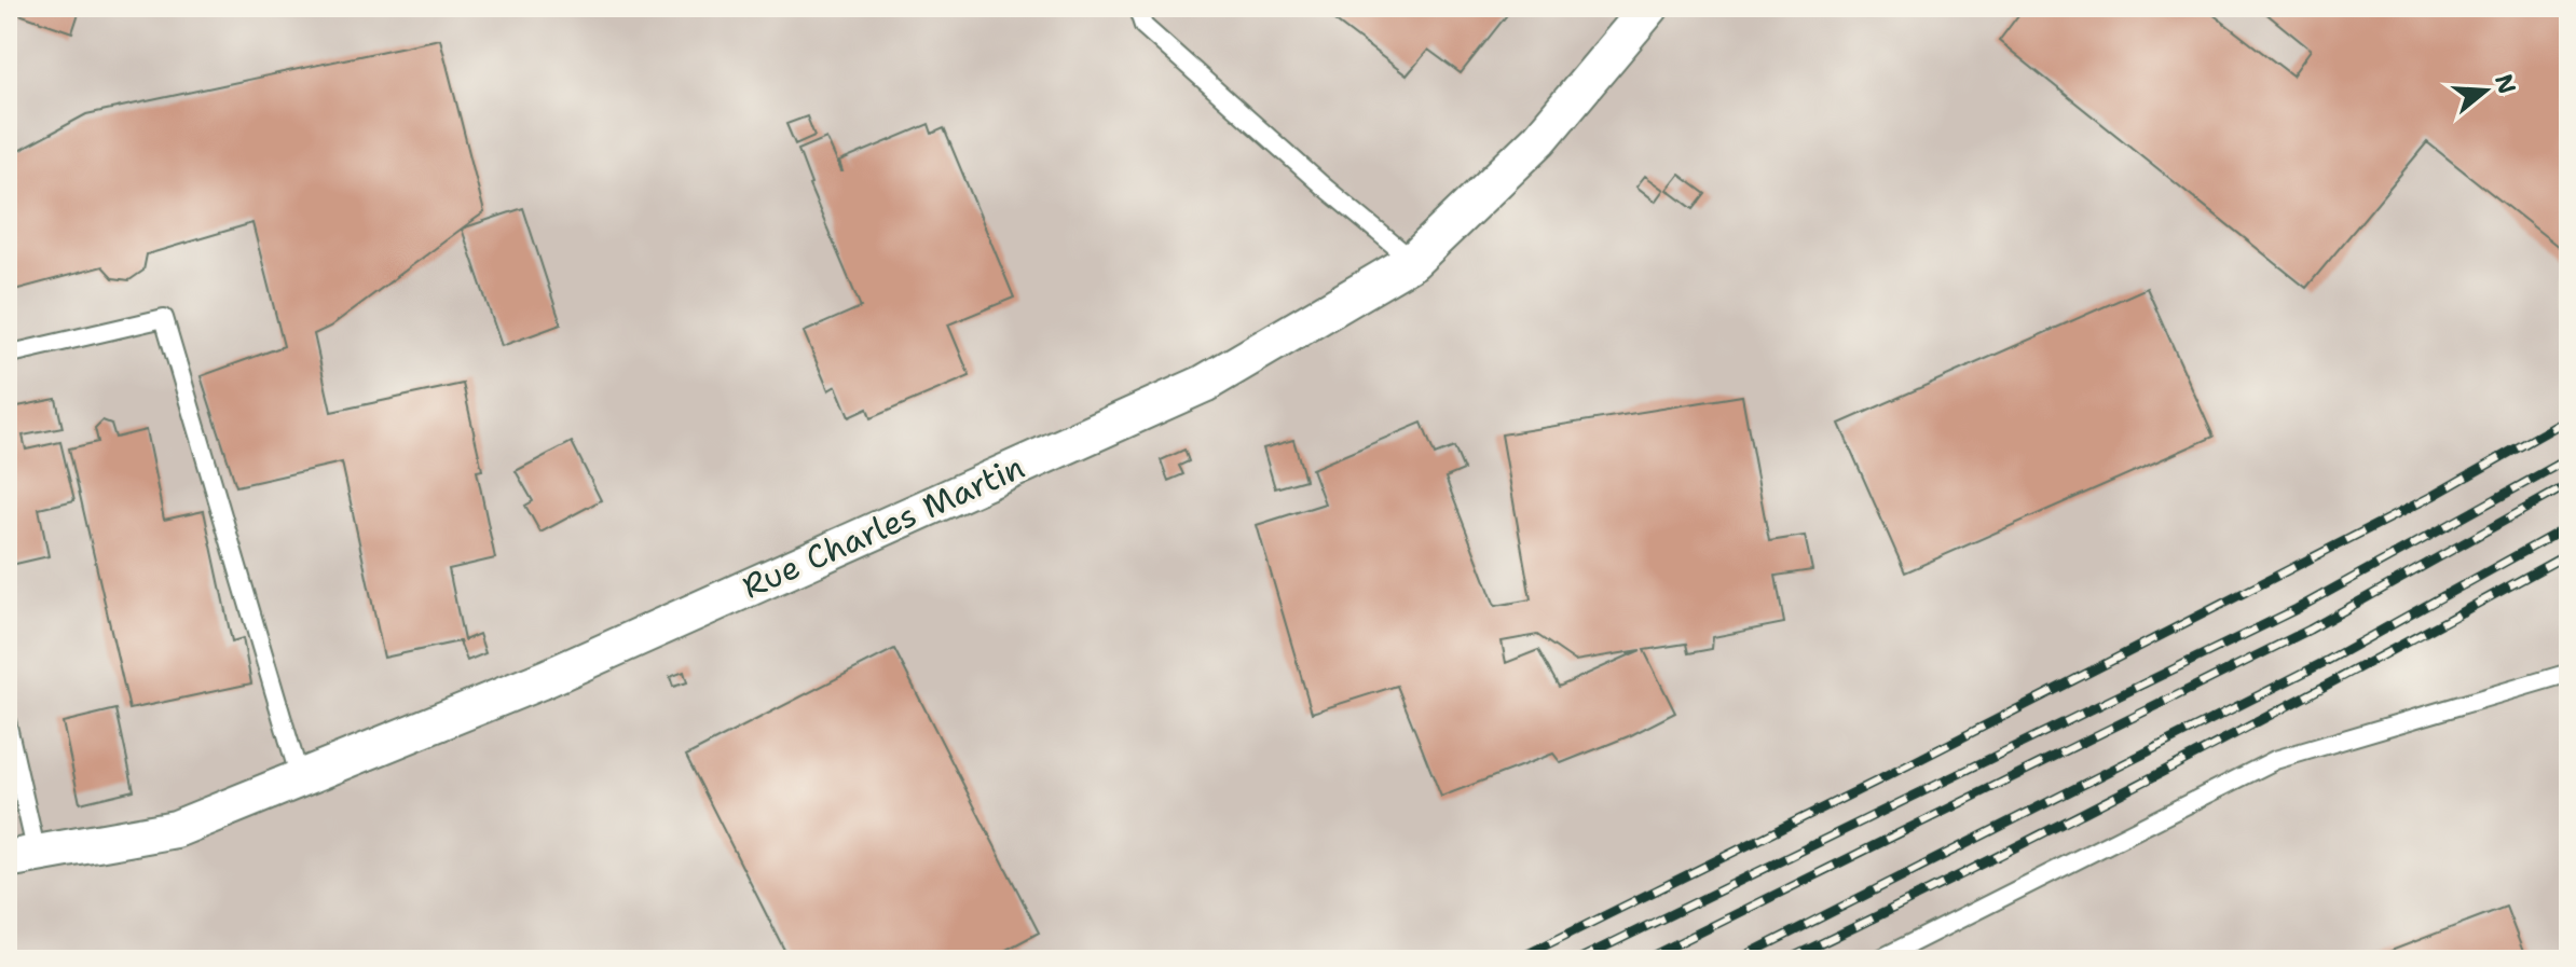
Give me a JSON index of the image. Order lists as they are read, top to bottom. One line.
{"streets":{"street":["Rue Charles Martin"]},"north":"right"}
